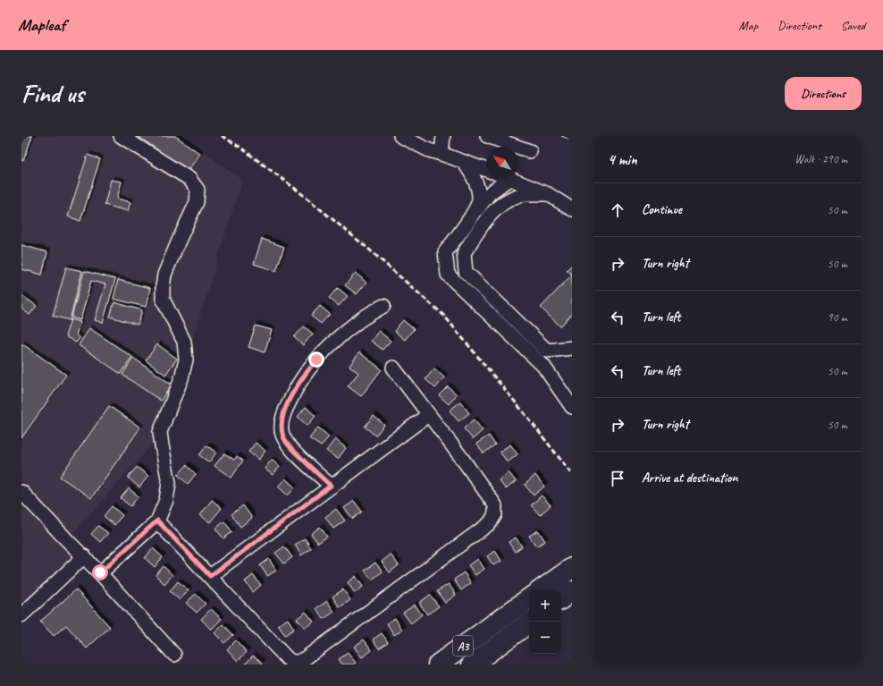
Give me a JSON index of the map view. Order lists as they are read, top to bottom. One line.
{"streets":{"highway":["A3"]},"north":"top left","page":{"header":"Mapleaf","nav":["Map","Directions","Saved"],"buttons":"Directions","title":"Find us","heading":["4 min","Walk · 290 m"],"list":[["Continue","50 m"],["Turn right","50 m"],["Turn left","90 m"],["Turn left","50 m"],["Turn right","50 m"],"Arrive at destination"],"map_buttons":["+","−"]}}
